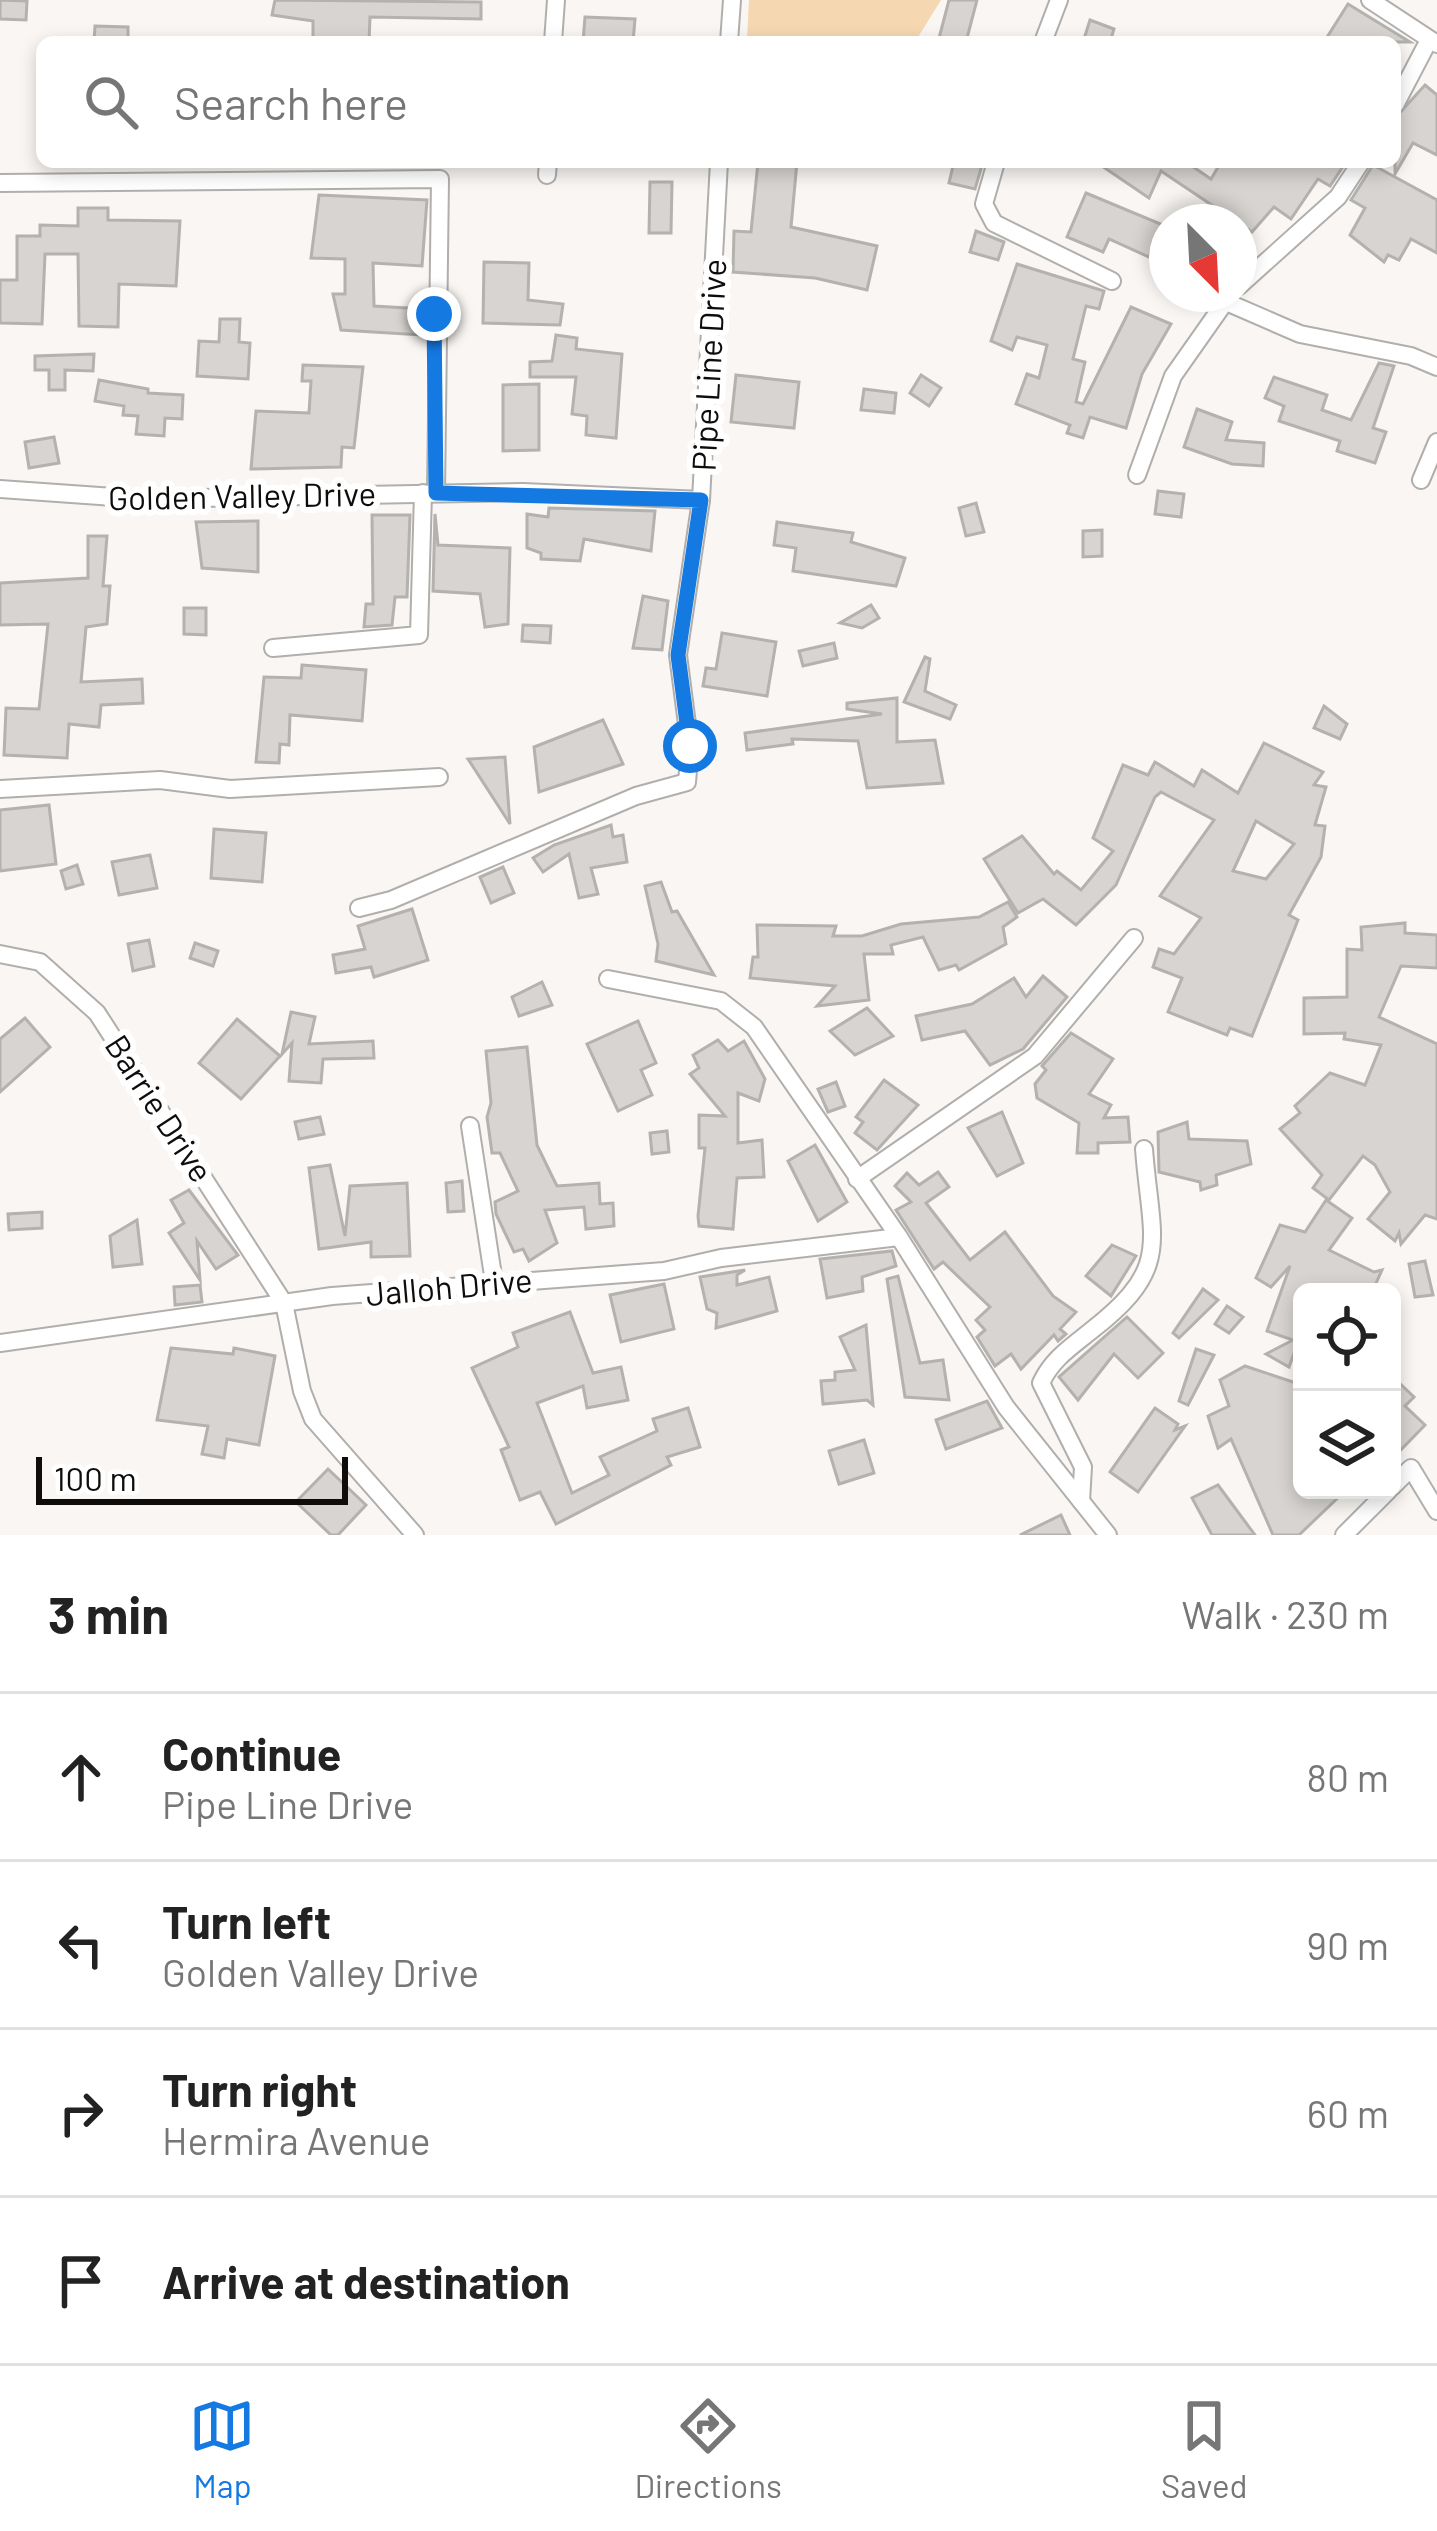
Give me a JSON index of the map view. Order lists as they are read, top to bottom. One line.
{"streets":{"street":["Pipe Line Drive","Golden Valley Drive","Barrie Drive","Jalloh Drive"]},"crossings":[["Pipe Line Drive","Golden Valley Drive"],["Barrie Drive","Jalloh Drive"]],"scale_bar":"100 m","north":"bottom right","page":{"search":"Search here","scale":"100 m","heading":["3 min","Walk · 230 m"],"list":[["Continue","Pipe Line Drive","80 m"],["Turn left","Golden Valley Drive","90 m"],["Turn right","Hermira Avenue","60 m"],"Arrive at destination"],"nav":["Map","Directions","Saved"]}}
